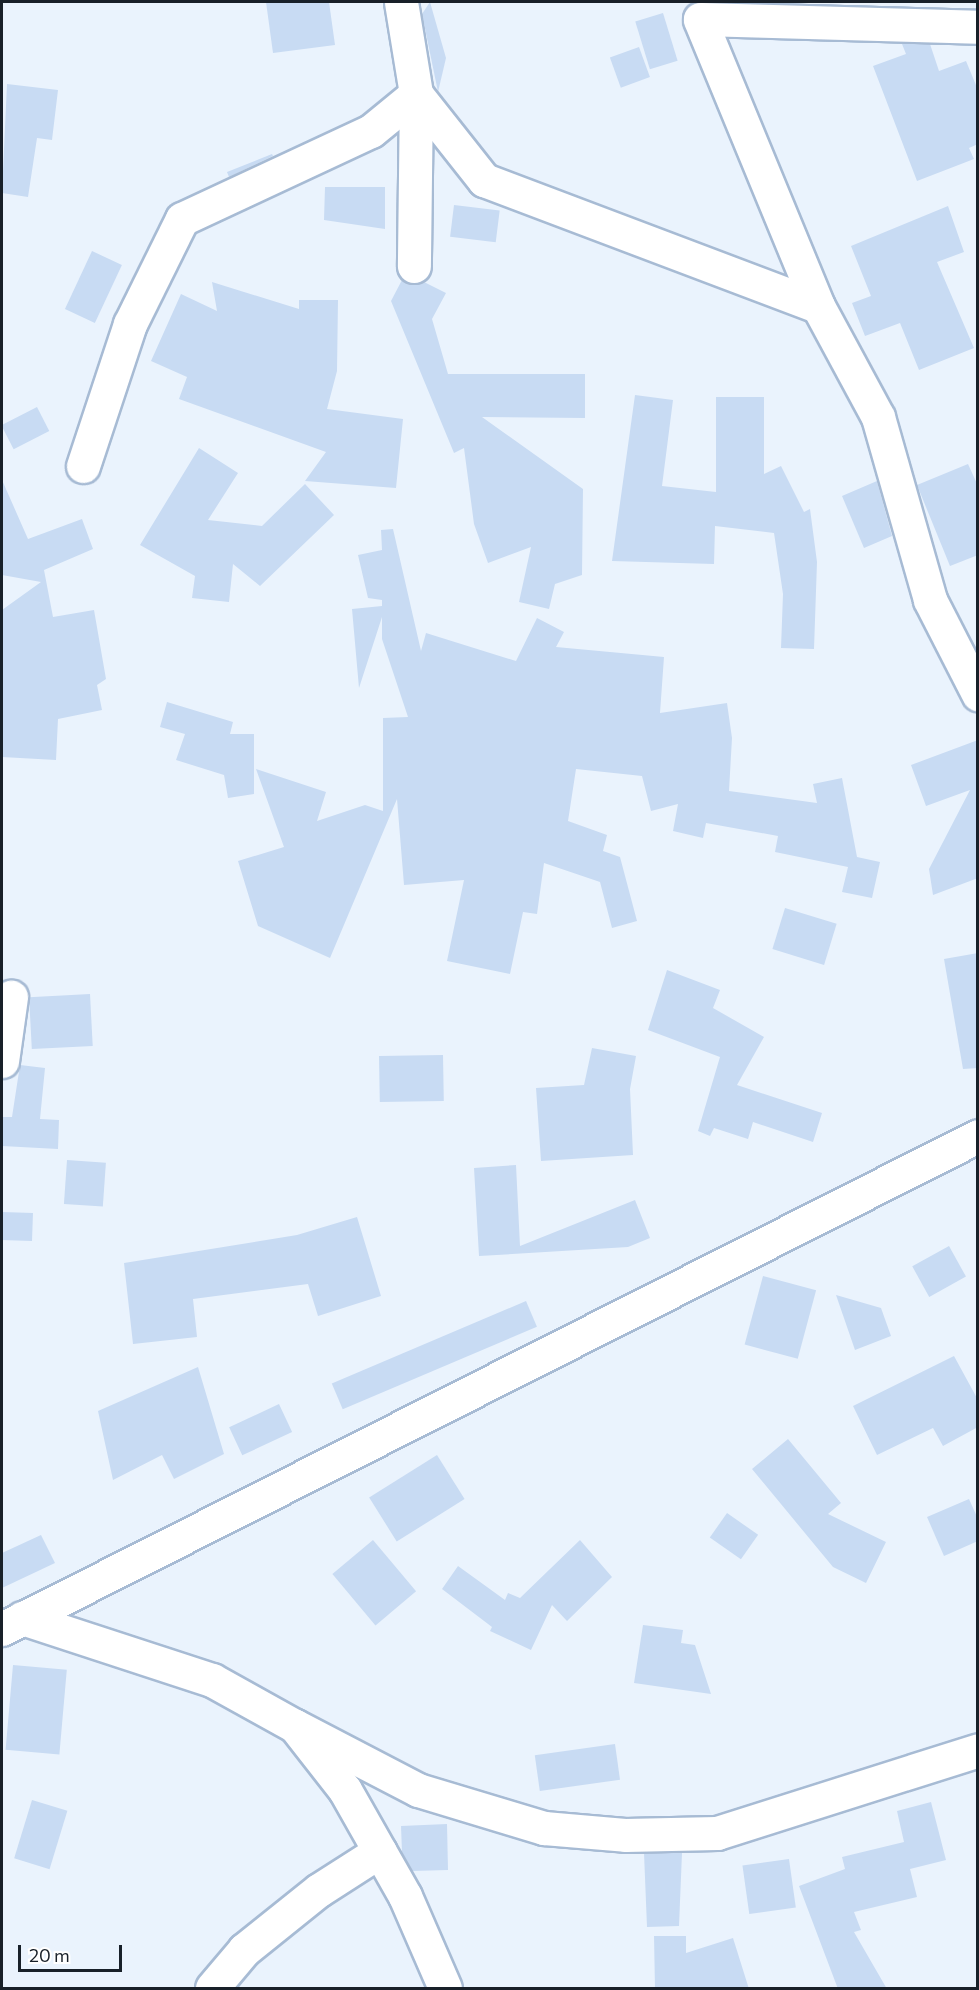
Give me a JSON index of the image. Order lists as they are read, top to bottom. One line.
{"scale_bar":"20 m"}
